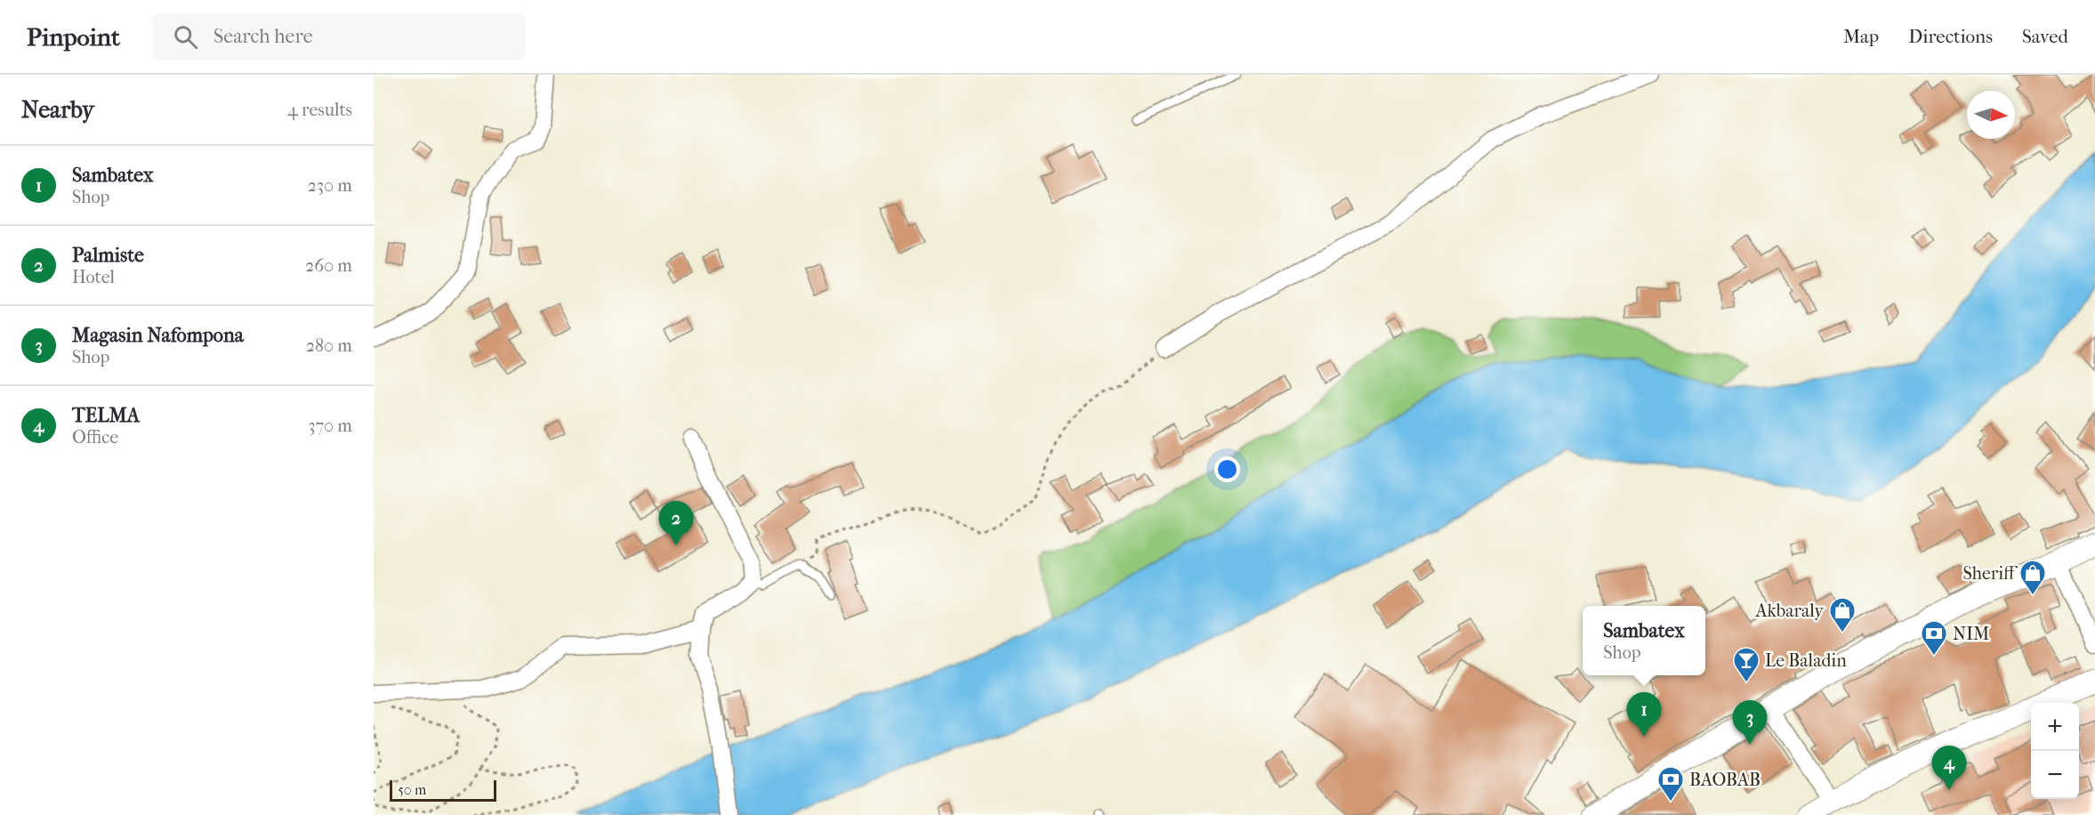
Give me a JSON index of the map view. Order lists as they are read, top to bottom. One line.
{"places":{"shop":["Sheriff","Akbaraly"],"bank":["NIM","BAOBAB"],"bar":["Le Baladin"]},"scale_bar":"50 m","north":"right","page":{"header":"Pinpoint","search":"Search here","nav":["Map","Directions","Saved"],"heading":["Nearby","4 results"],"list":[{"mark":"1","name":"Sambatex","note":"Shop","value":"230 m"},{"mark":"2","name":"Palmiste","note":"Hotel","value":"260 m"},{"mark":"3","name":"Magasin Nafompona","note":"Shop","value":"280 m"},{"mark":"4","name":"TELMA","note":"Office","value":"370 m"}],"pins":["2","1","3","4"],"popup":["Sambatex","Shop"],"map_buttons":["+","−"],"scale":"50 m"}}
